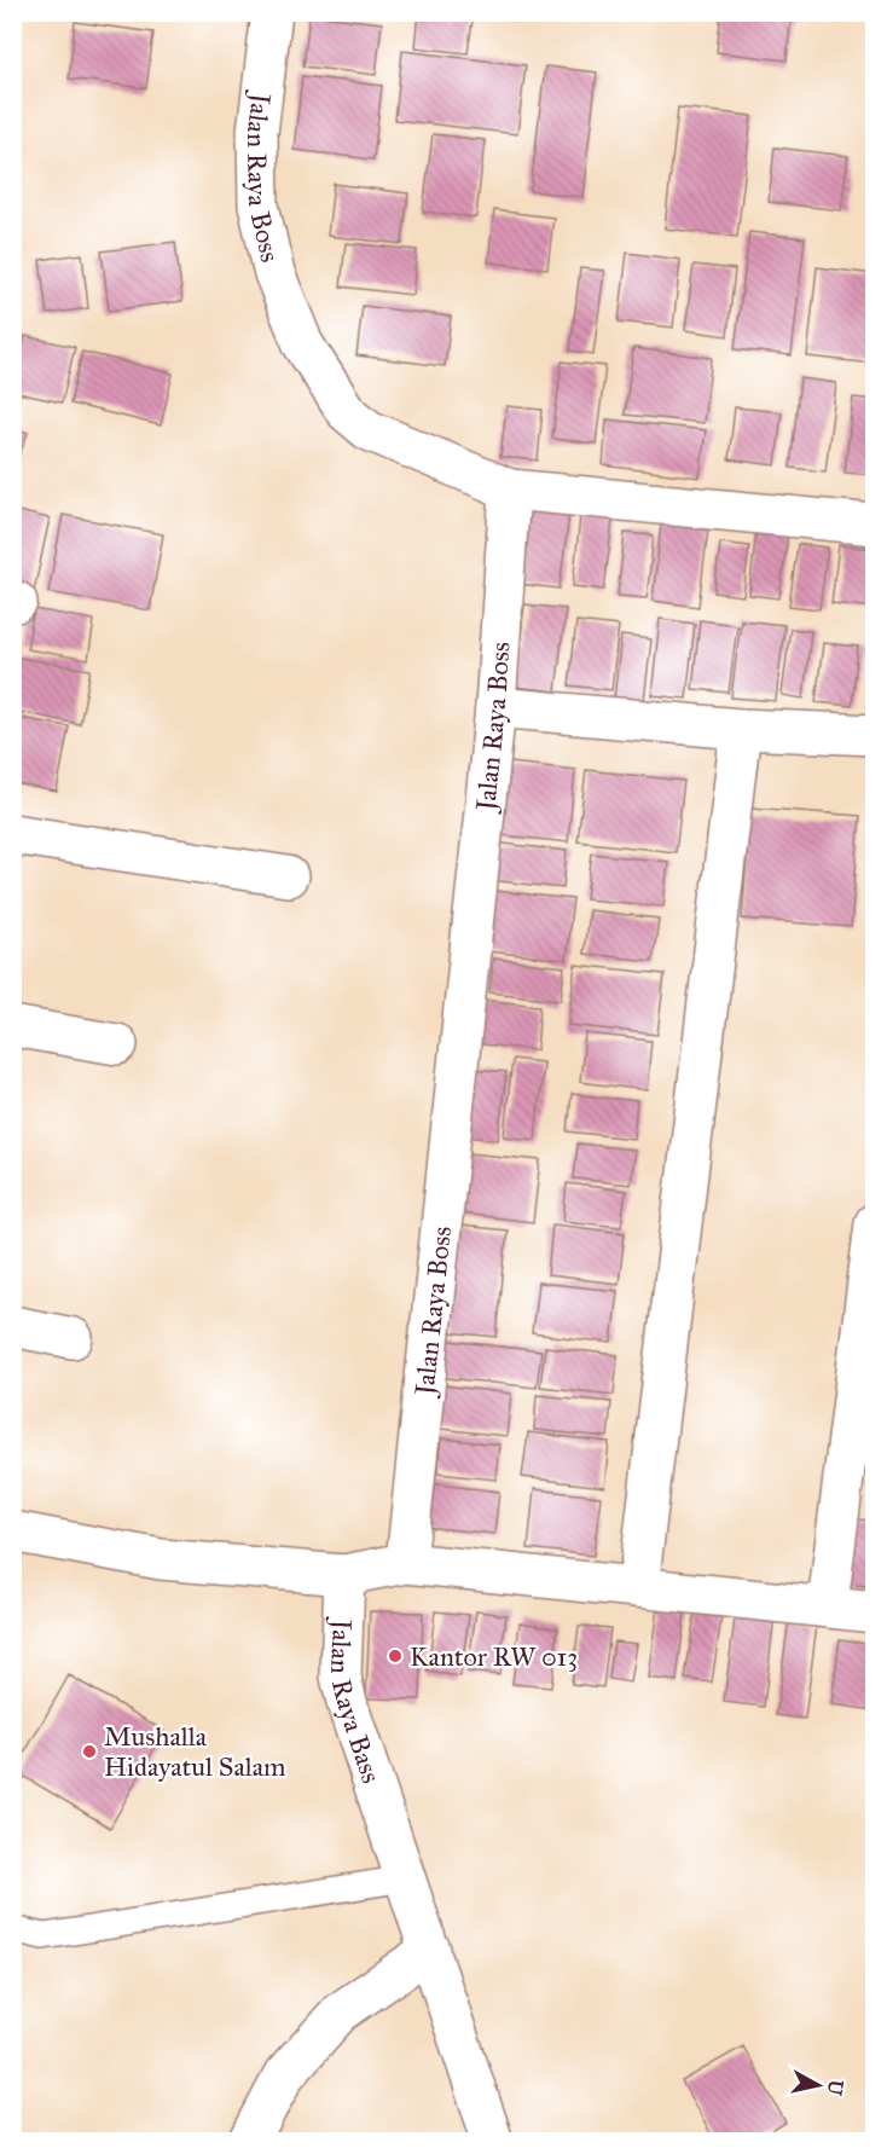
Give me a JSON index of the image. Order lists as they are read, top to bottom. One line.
{"streets":{"street":["Jalan Raya Boss","Jalan Raya Bass"]},"places":["Kantor RW 013","Mushalla Hidayatul Salam"],"north":"right"}
